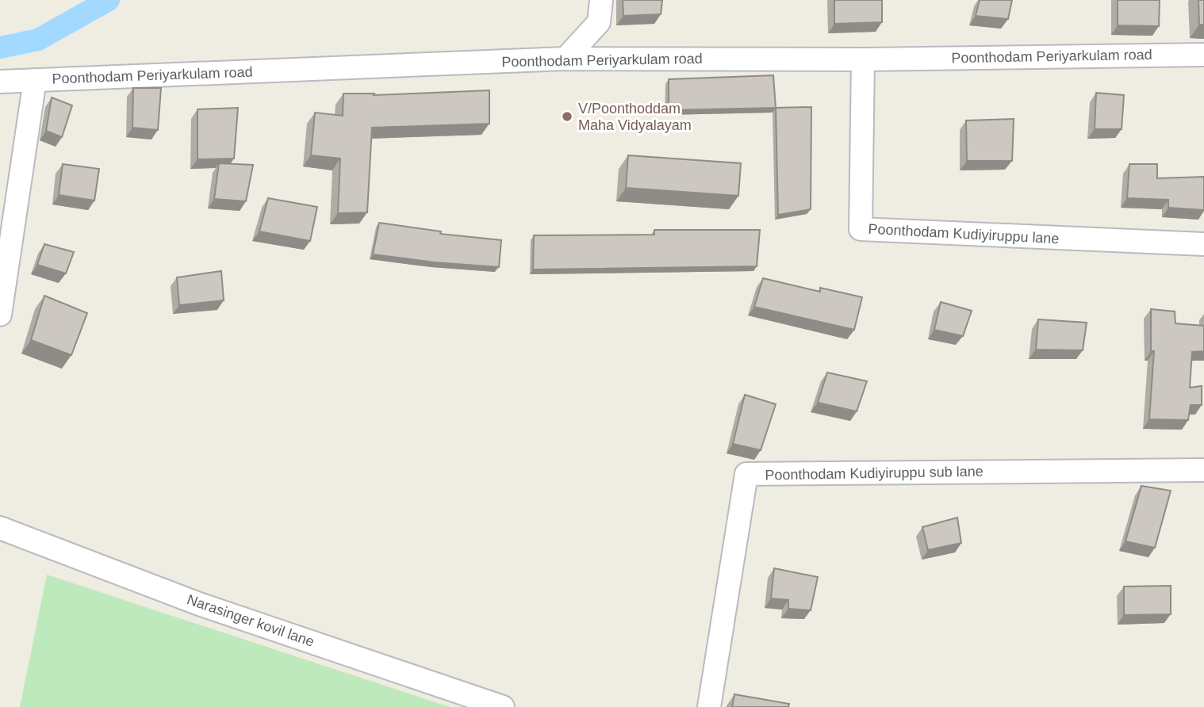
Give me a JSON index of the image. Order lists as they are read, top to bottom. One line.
{"streets":{"street":["Poonthodam Periyarkulam road","Poonthodam Kudiyiruppu lane","Poonthodam Kudiyiruppu sub lane","Narasinger kovil lane"]},"crossings":[["Poonthodam Periyarkulam road","Poonthodam Kudiyiruppu lane"]],"places":["V/Poonthoddam Maha Vidyalayam"]}
